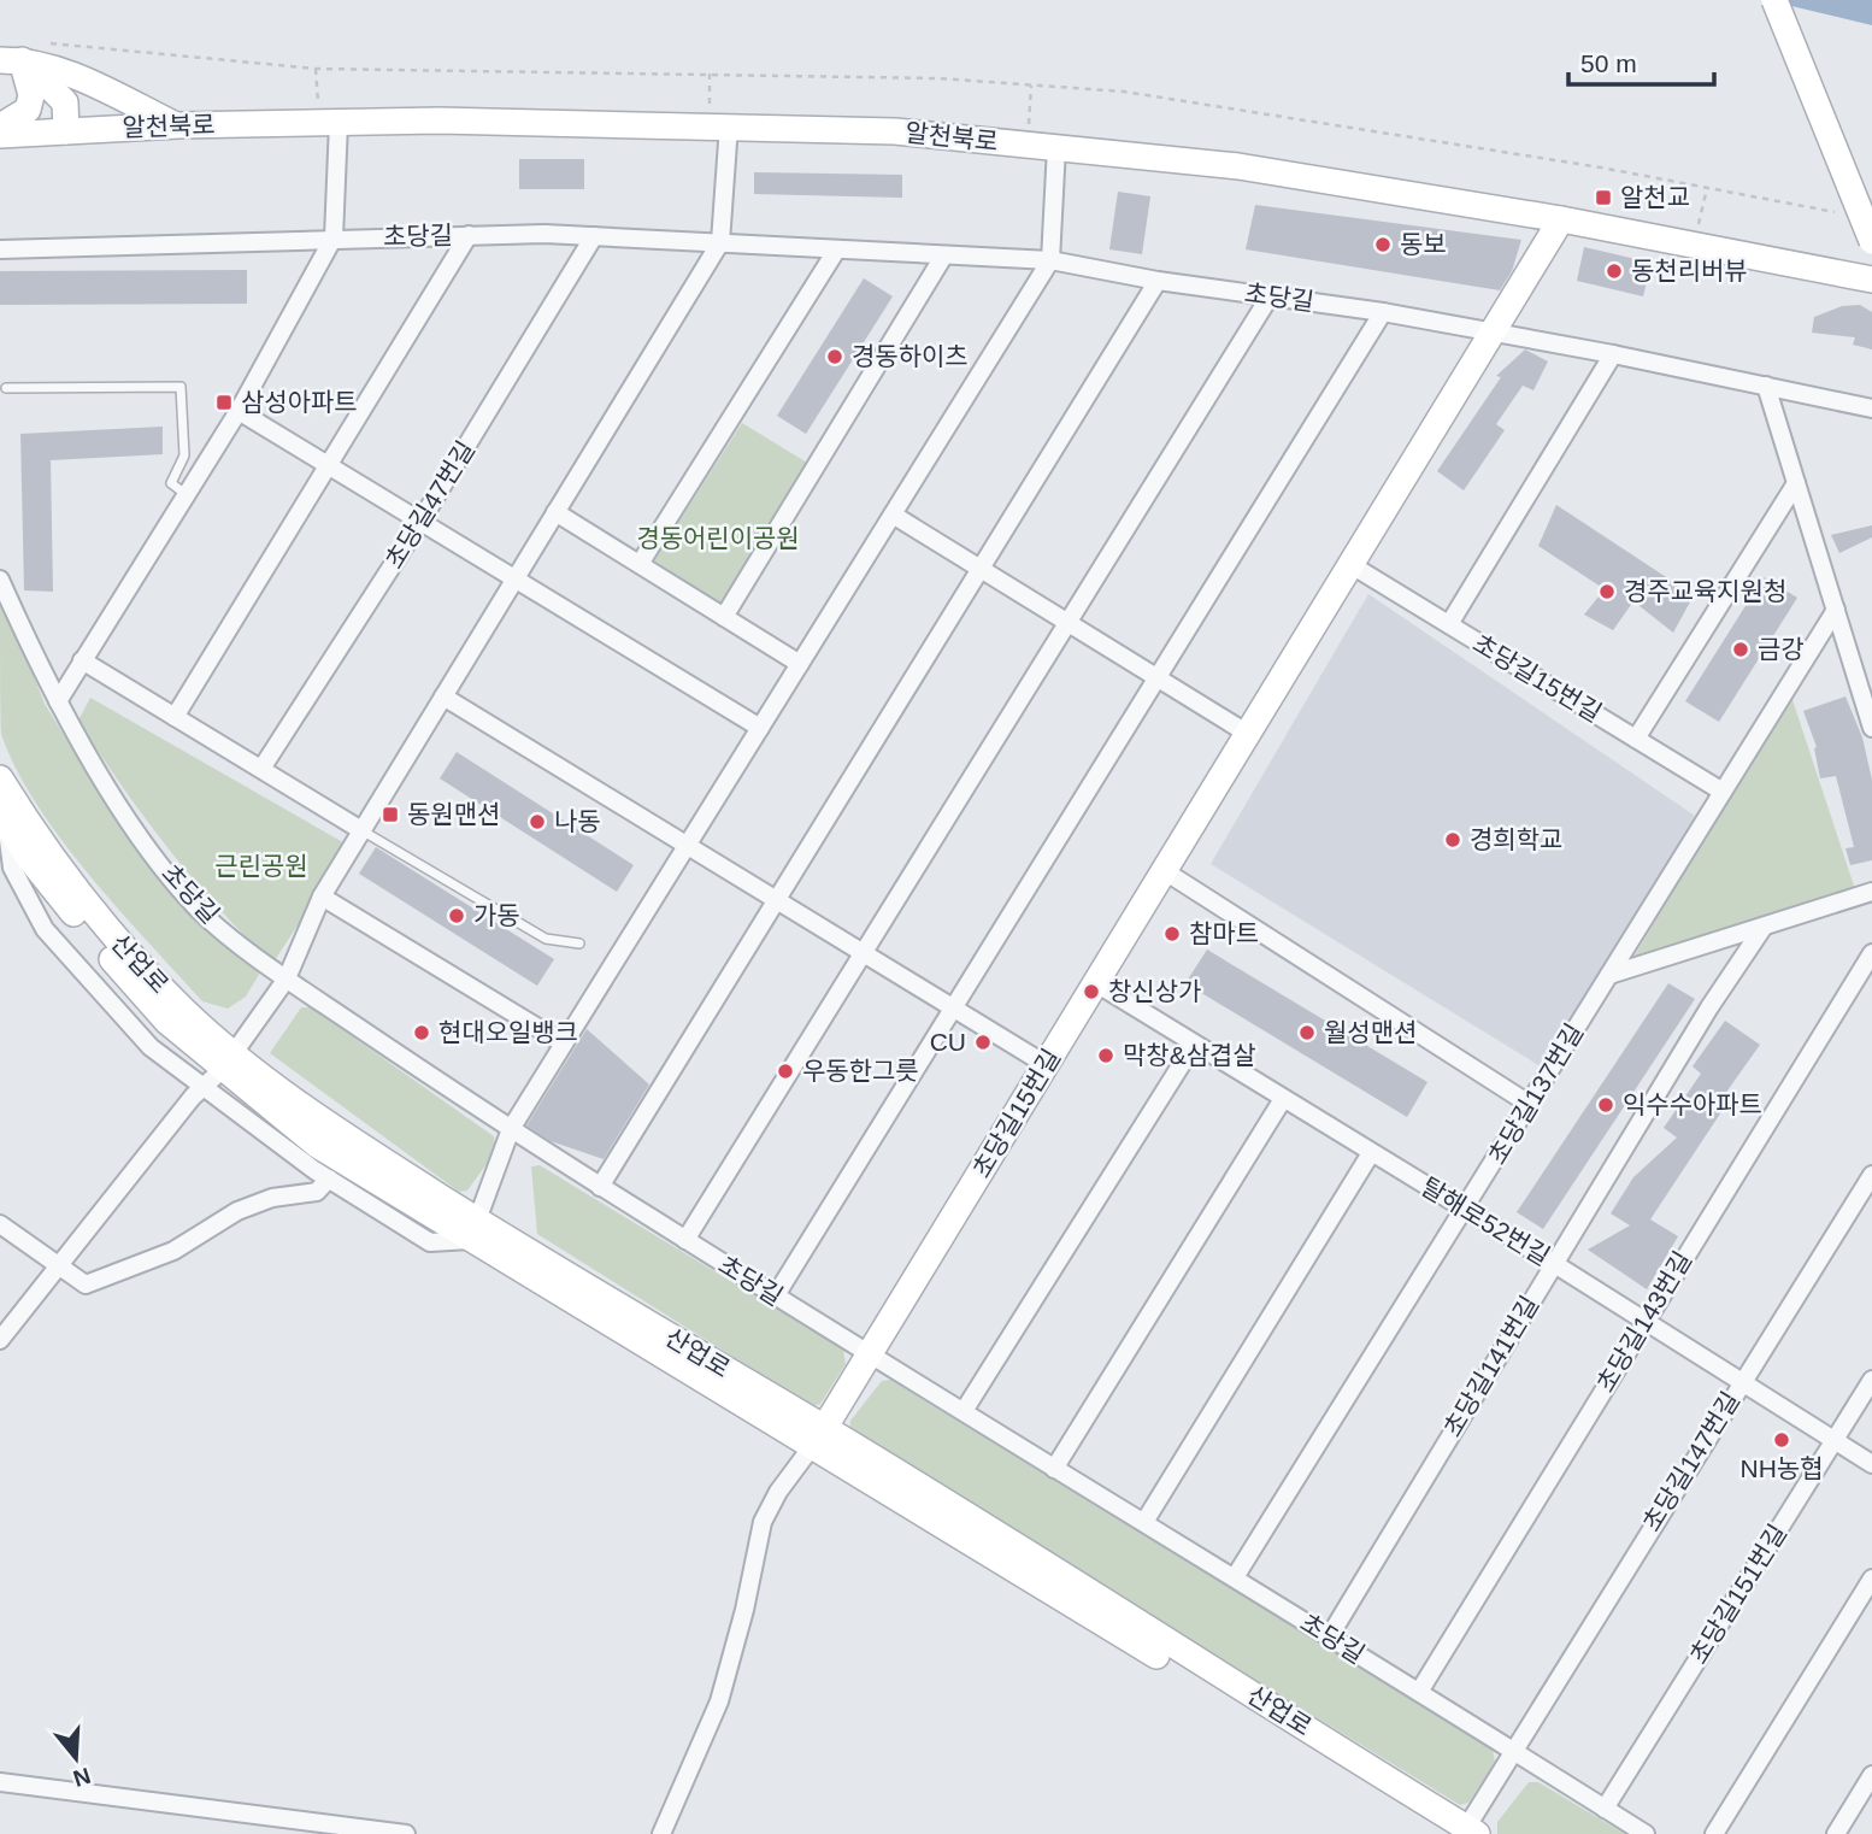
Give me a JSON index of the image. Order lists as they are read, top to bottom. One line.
{"streets":{"street":["알천북로","초당길","초당길47번길","초당길15번길","산업로","초당길137번길","탈해로52번길","초당길143번길","초당길141번길","초당길147번길","초당길151번길"]},"crossings":[["초당길","초당길47번길"],["초당길","초당길15번길"],["초당길","초당길137번길"],["초당길","초당길143번길"],["초당길","초당길141번길"],["초당길","초당길147번길"],["초당길","초당길151번길"],["초당길15번길","산업로"],["초당길15번길","초당길137번길"],["초당길15번길","탈해로52번길"],["산업로","초당길147번길"],["초당길137번길","탈해로52번길"],["탈해로52번길","초당길143번길"],["탈해로52번길","초당길141번길"],["탈해로52번길","초당길147번길"],["탈해로52번길","초당길151번길"]],"parks":["경동어린이공원","근린공원"],"places":{"transit":["알천교","삼성아파트","동원맨션"],"other":["동보","동천리버뷰","경동하이츠","경주교육지원청","금강","나동","경희학교","가동","참마트","창신상가","현대오일뱅크","월성맨션","CU","막창&삼겹살","우동한그릇","익수수아파트","NH농협"]},"scale_bar":"50 m","north":"bottom"}
